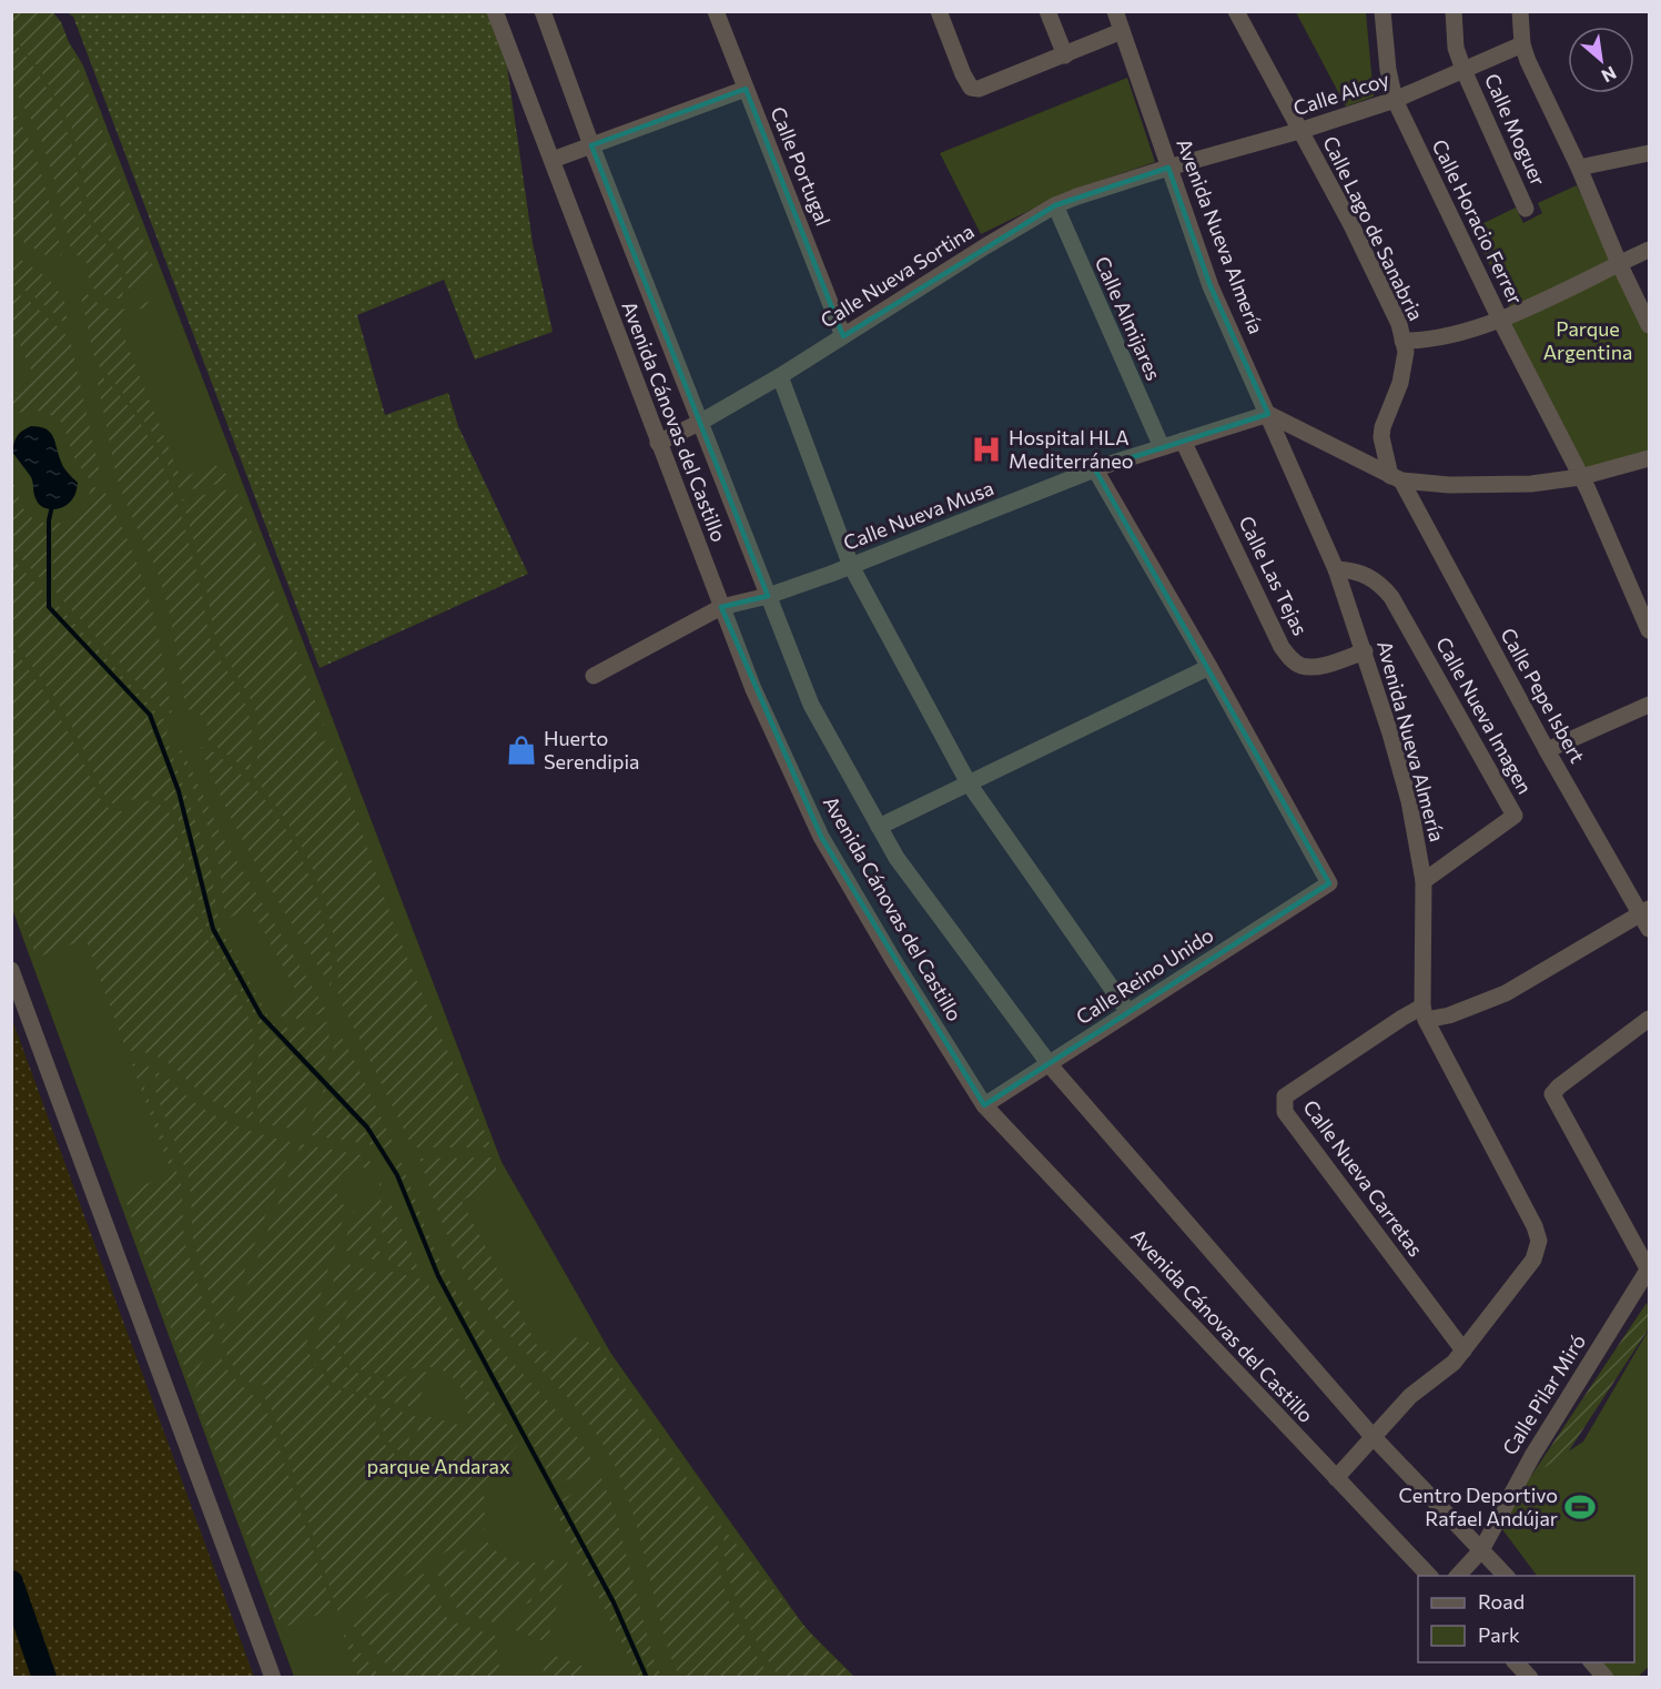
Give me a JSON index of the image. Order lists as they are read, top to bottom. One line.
{"streets":{"street":["Calle Alcoy","Calle Moguer","Calle Portugal","Calle Horacio Ferrer","Calle Lago de Sanabria","Avenida Nueva Almería","Calle Nueva Sortina","Calle Almijares","Avenida Cánovas del Castillo","Calle Nueva Musa","Calle Las Tejas","Calle Pepe Isbert","Calle Nueva Imagen","Calle Reino Unido","Calle Nueva Carretas","Calle Pilar Miró"]},"crossings":[["Calle Alcoy","Calle Moguer"],["Calle Alcoy","Calle Horacio Ferrer"],["Calle Alcoy","Calle Lago de Sanabria"],["Calle Alcoy","Avenida Nueva Almería"],["Calle Alcoy","Calle Nueva Sortina"],["Calle Portugal","Calle Nueva Sortina"],["Calle Lago de Sanabria","Calle Pepe Isbert"],["Avenida Nueva Almería","Calle Nueva Sortina"],["Avenida Nueva Almería","Avenida Cánovas del Castillo"],["Avenida Nueva Almería","Calle Nueva Musa"],["Avenida Nueva Almería","Calle Las Tejas"],["Avenida Nueva Almería","Calle Nueva Imagen"],["Avenida Nueva Almería","Calle Nueva Carretas"],["Calle Nueva Sortina","Calle Almijares"],["Calle Nueva Sortina","Avenida Cánovas del Castillo"],["Calle Almijares","Calle Nueva Musa"],["Avenida Cánovas del Castillo","Calle Nueva Musa"],["Avenida Cánovas del Castillo","Calle Reino Unido"],["Avenida Cánovas del Castillo","Calle Pilar Miró"],["Calle Nueva Musa","Calle Las Tejas"]],"parks":["Parque Argentina","parque Andarax"],"places":{"hospital":["Hospital HLA Mediterráneo"],"shop":["Huerto Serendipia"],"sports":["Centro Deportivo Rafael Andújar"]},"legend":["Road","Park"],"north":"bottom right"}
